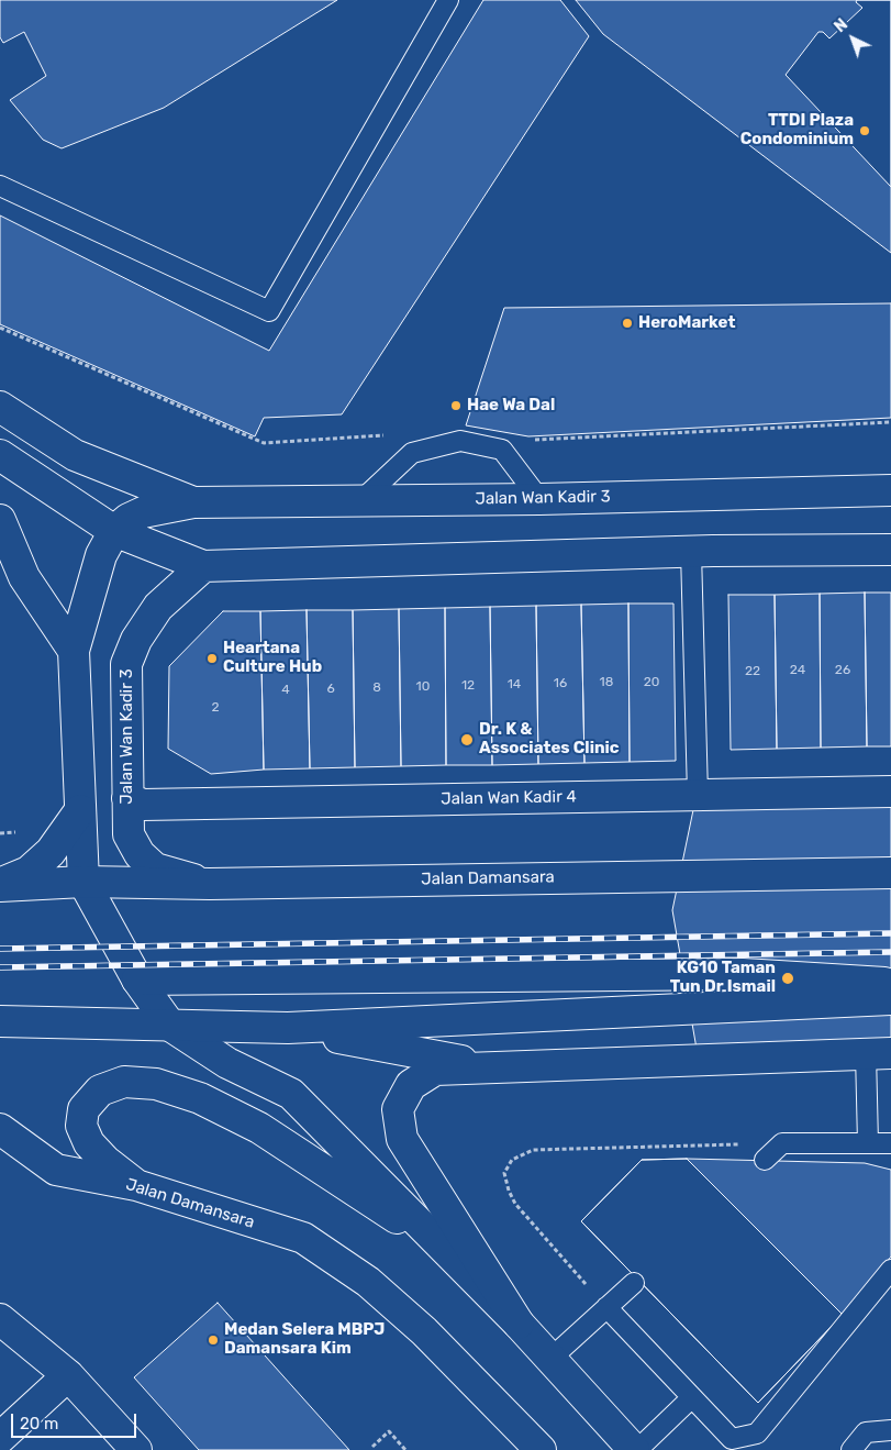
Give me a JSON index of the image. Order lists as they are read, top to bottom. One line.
{"streets":{"main road":["Jalan Wan Kadir 3","Jalan Wan Kadir 4","Jalan Damansara"]},"crossings":[["Jalan Wan Kadir 3","Jalan Wan Kadir 4"],["Jalan Wan Kadir 3","Jalan Damansara"]],"places":["TTDI Plaza Condominium","HeroMarket","Hae Wa Dal","Heartana Culture Hub","Dr. K & Associates Clinic","KG10 Taman Tun Dr Ismail","Medan Selera MBPJ Damansara Kim"],"house_numbers":["24","26","22","18","20","16","14","12","10","8","6","4","2"],"scale_bar":"20 m","north":"top left"}
